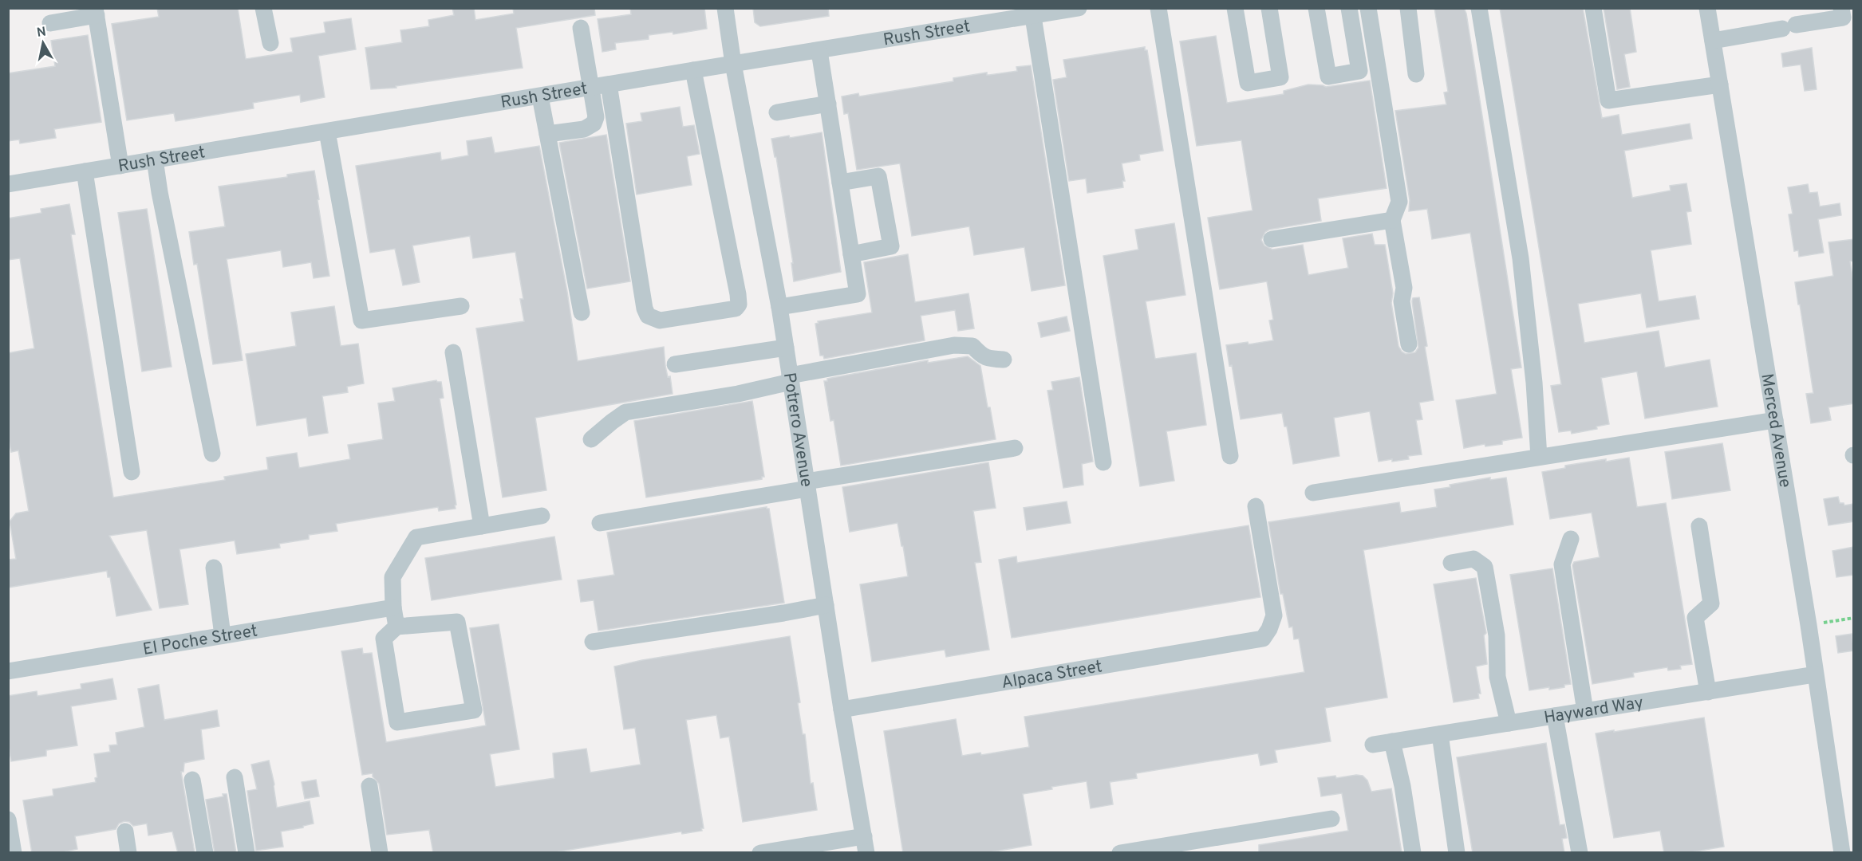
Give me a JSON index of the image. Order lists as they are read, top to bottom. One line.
{"streets":{"street":["Rush Street","Potrero Avenue","Merced Avenue","El Poche Street","Alpaca Street","Hayward Way"]},"crossings":[["Rush Street","Potrero Avenue"],["Potrero Avenue","Alpaca Street"],["Merced Avenue","Hayward Way"]],"north":"top"}
